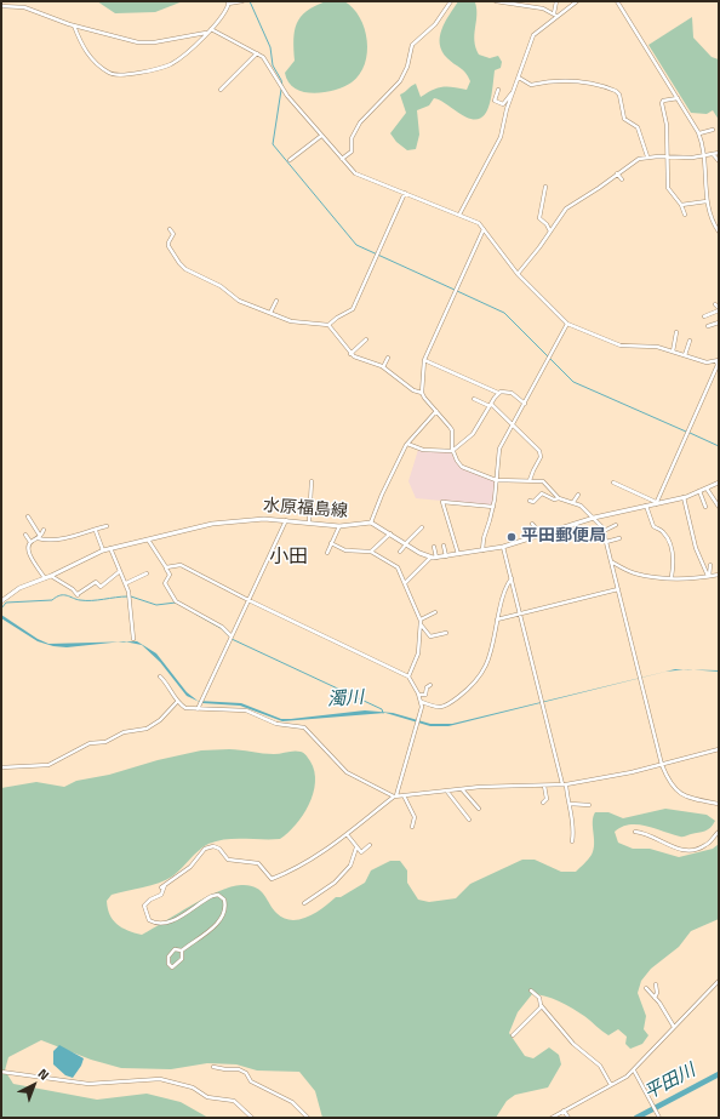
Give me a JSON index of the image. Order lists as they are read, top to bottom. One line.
{"streets":{"main road":["水原福島線"]},"districts":["小田"],"water":["濁川","平田川"],"places":["平田郵便局"],"north":"top right"}
